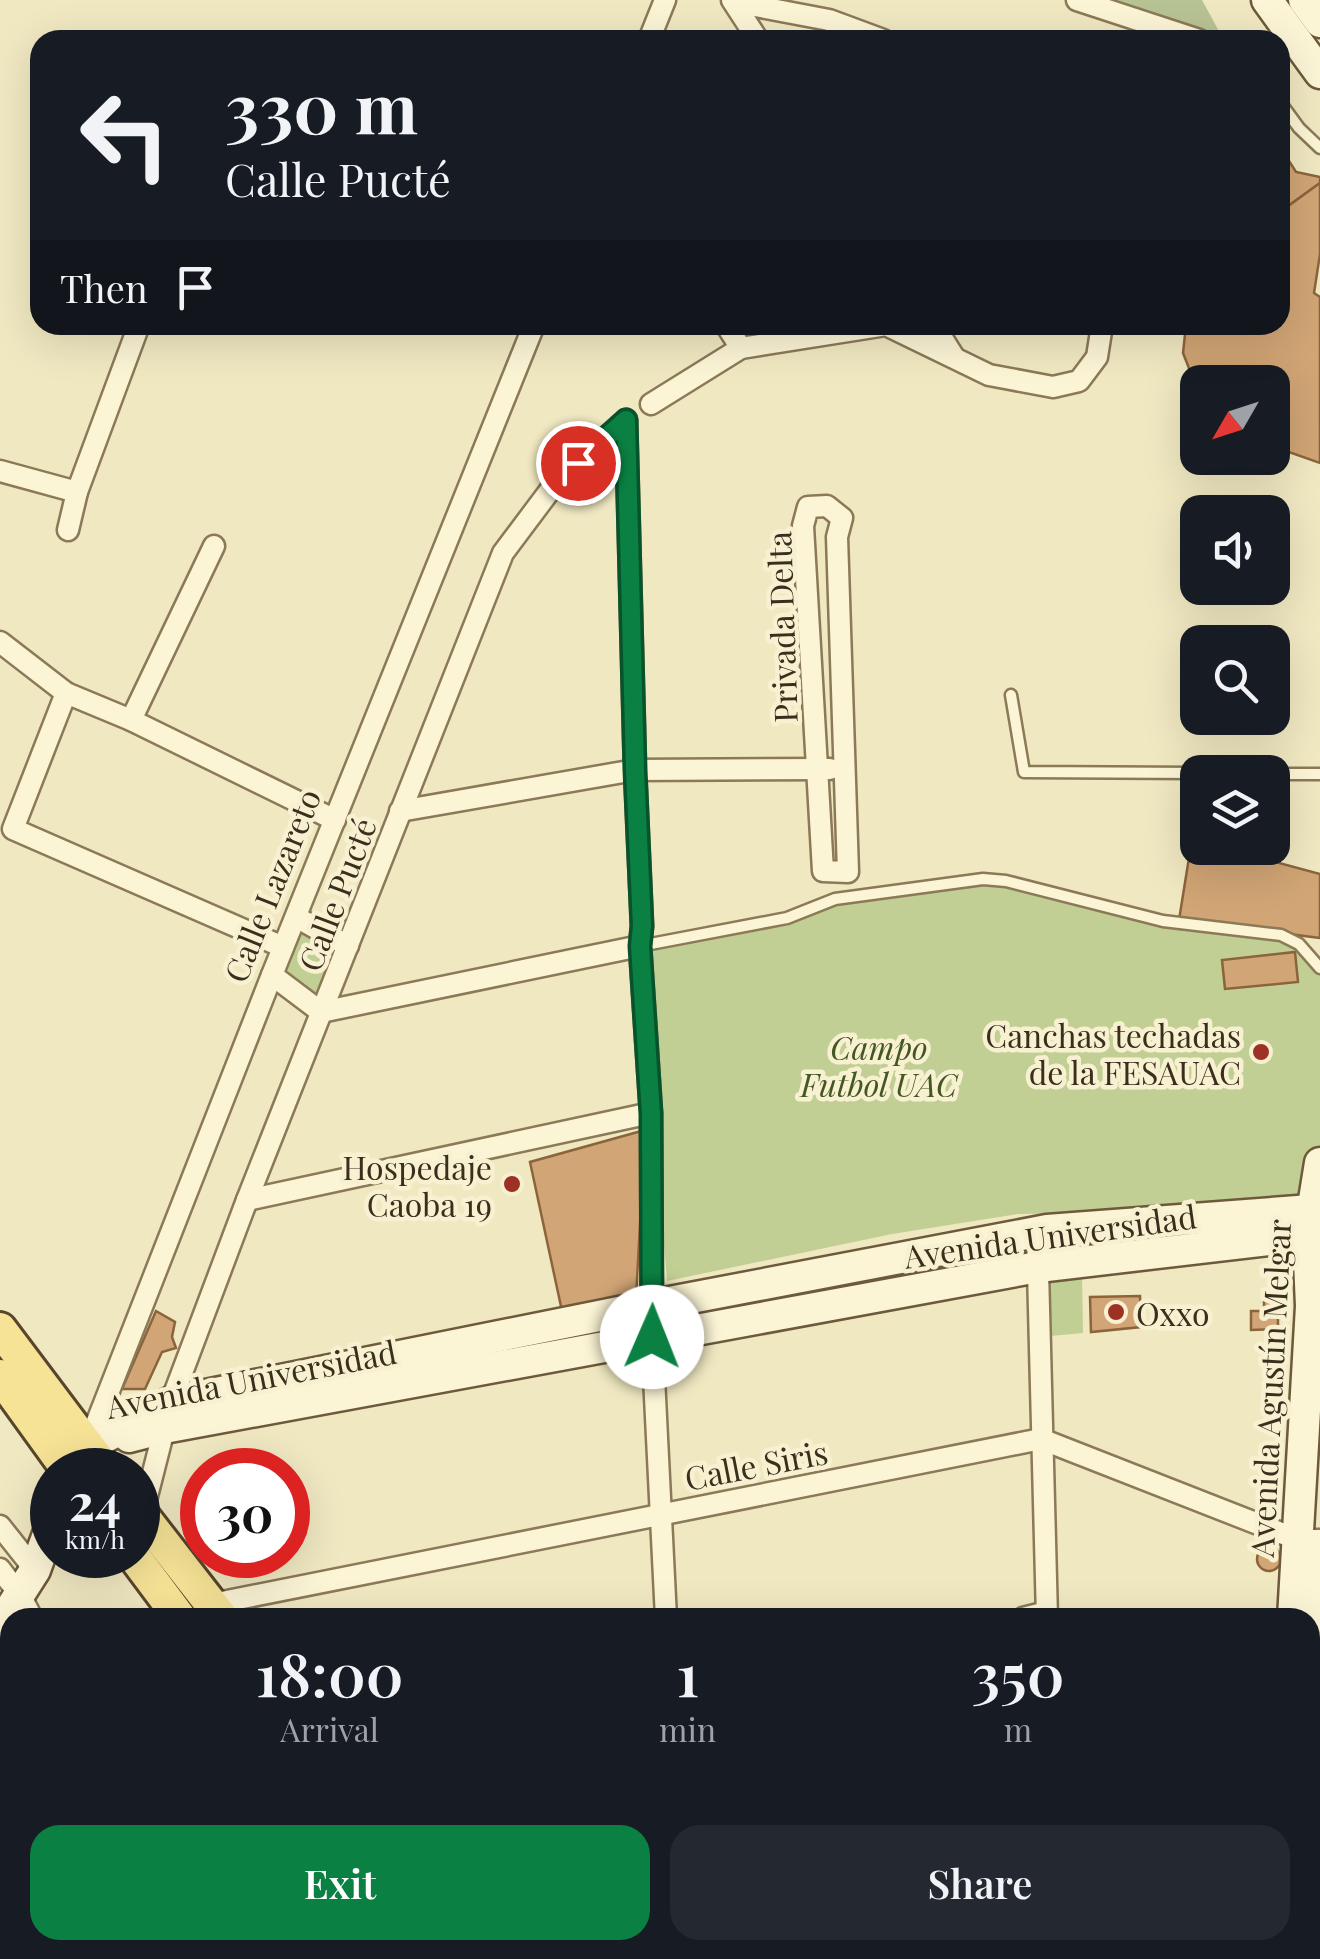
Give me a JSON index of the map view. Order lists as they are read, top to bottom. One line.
{"streets":{"street":["Privada Delta","Calle Lazareto","Calle Pucté","Avenida Universidad","Avenida Agustín Melgar","Calle Siris"]},"crossings":[["Calle Pucté","Avenida Universidad"],["Avenida Universidad","Avenida Agustín Melgar"]],"parks":["Campo Futbol UAC"],"places":["Canchas techadas de la FESAUAC","Hospedaje Caoba 19","Oxxo"],"north":"bottom left","page":{"turn":["330 m","Calle Pucté"],"then":"Then","speed":"24 km/h","limit":"30","eta":["18:00","Arrival","1","min","350","m"],"buttons":["Exit","Share"]}}
